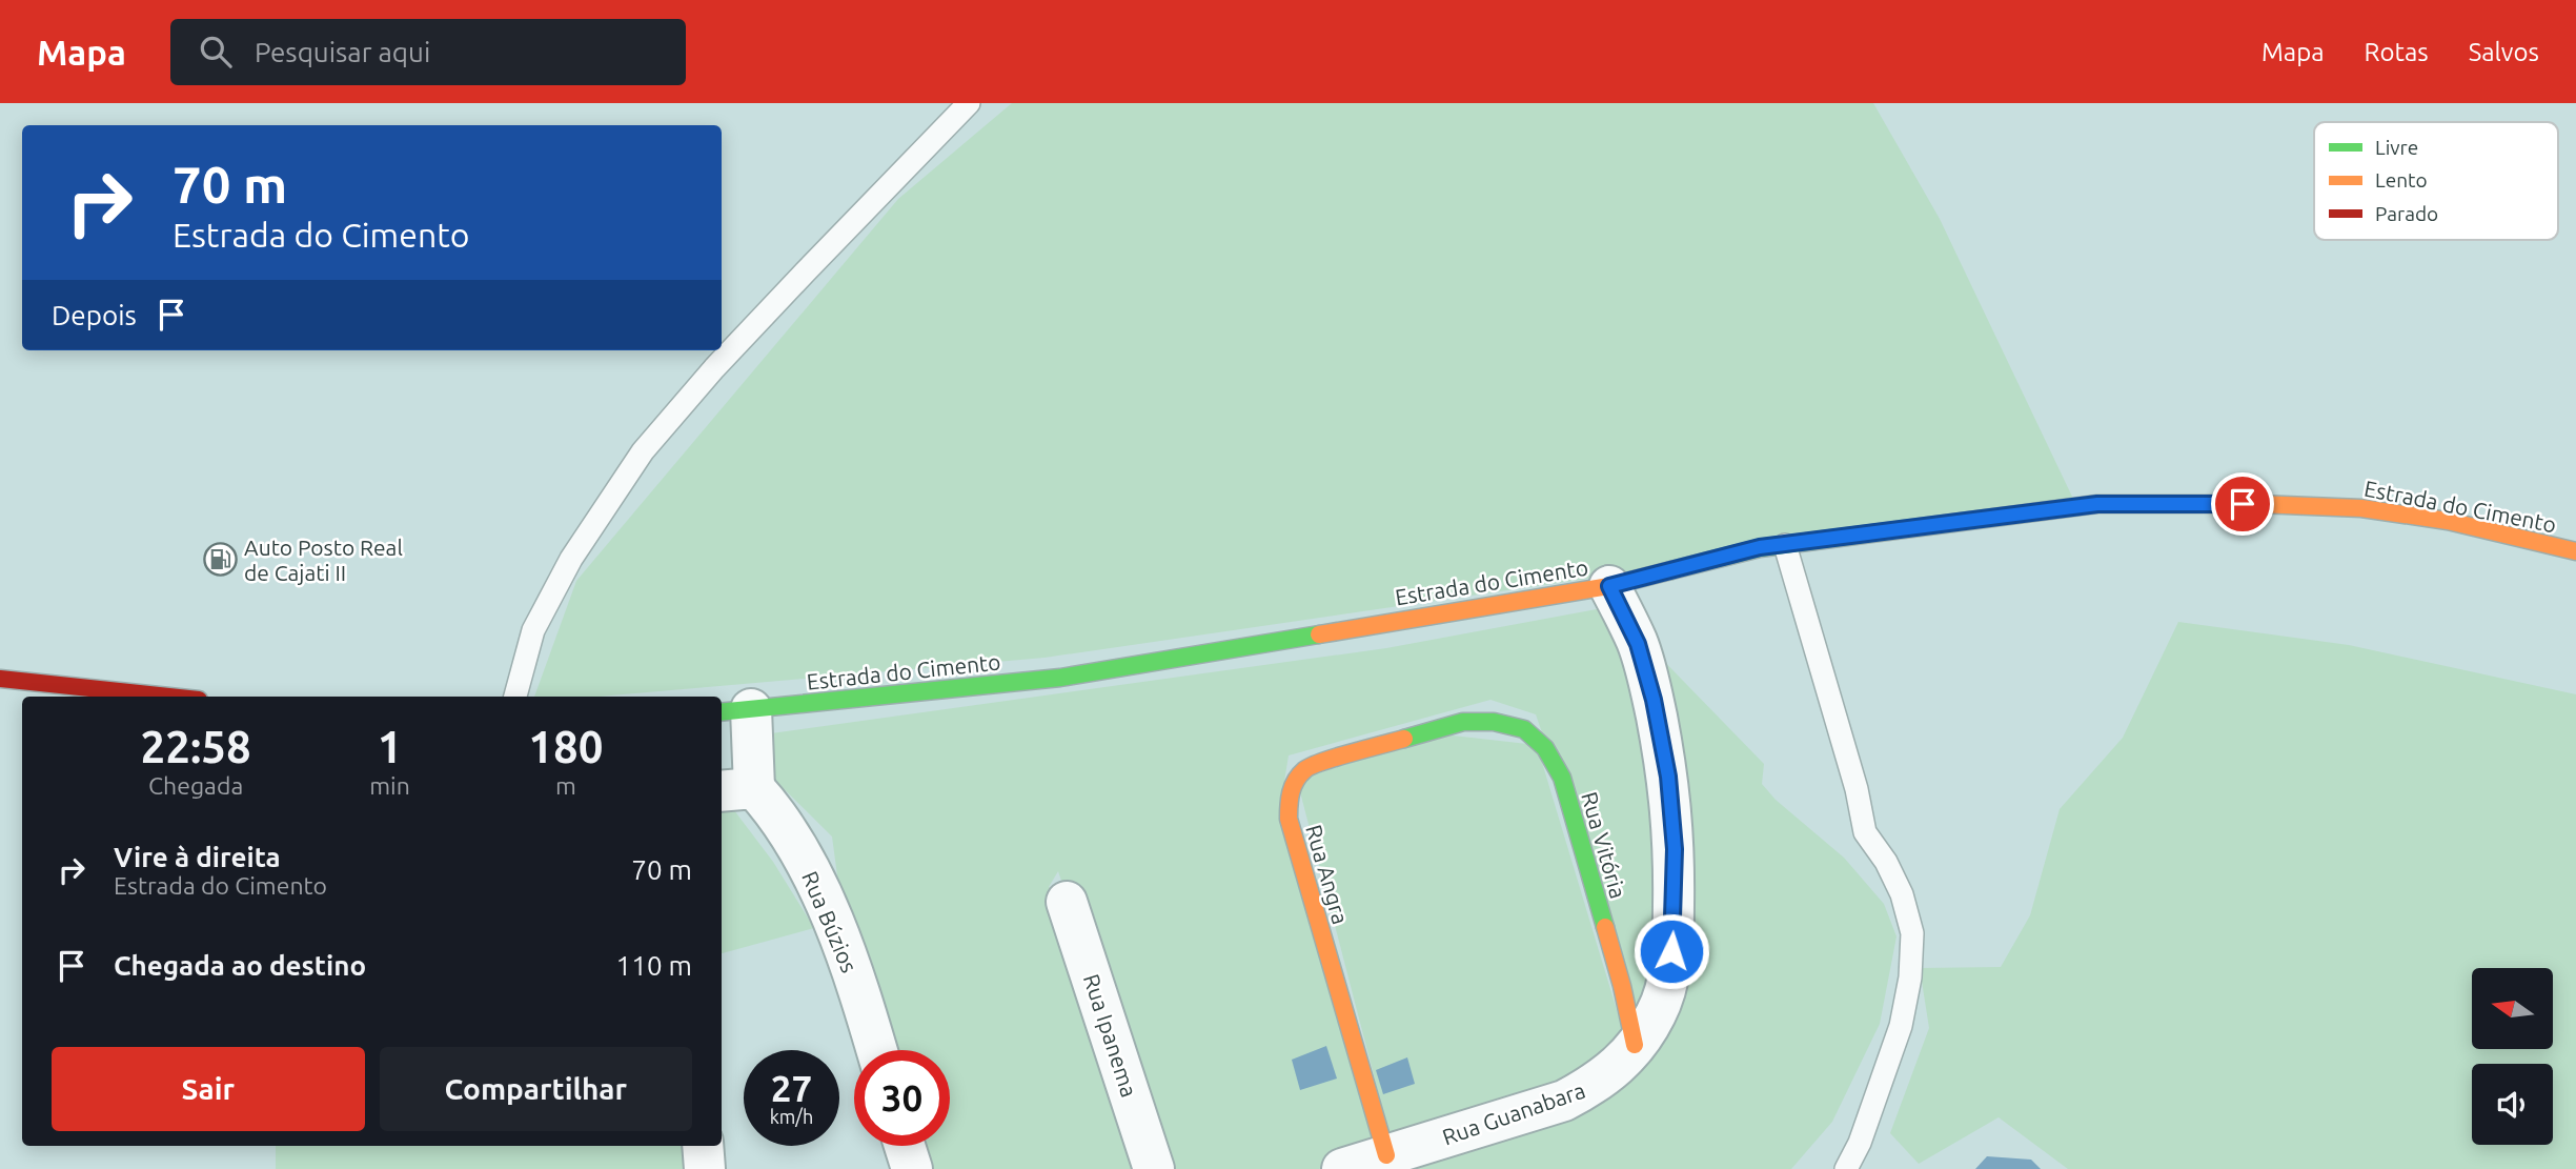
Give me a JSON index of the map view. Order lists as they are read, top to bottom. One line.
{"streets":{"street":["Estrada do Cimento","Rua Vitória","Rua Angra","Rua Búzios","Rua Ipanema","Rua Guanabara"]},"crossings":[["Estrada do Cimento","Rua Búzios"],["Estrada do Cimento","Rua Guanabara"],["Rua Vitória","Rua Angra"],["Rua Vitória","Rua Guanabara"],["Rua Angra","Rua Guanabara"]],"places":{"fuel station":["Auto Posto Real de Cajati II"]},"legend":["Livre","Lento","Parado"],"north":"left","page":{"header":"Mapa","search":"Pesquisar aqui","nav":["Mapa","Rotas","Salvos"],"turn":["70 m","Estrada do Cimento"],"then":"Depois","eta":["22:58","Chegada","1","min","180","m"],"list":[{"name":"Vire à direita","note":"Estrada do Cimento","value":"70 m"},{"name":"Chegada ao destino","value":"110 m"}],"buttons":["Sair","Compartilhar"],"speed":"27 km/h","limit":"30"}}
